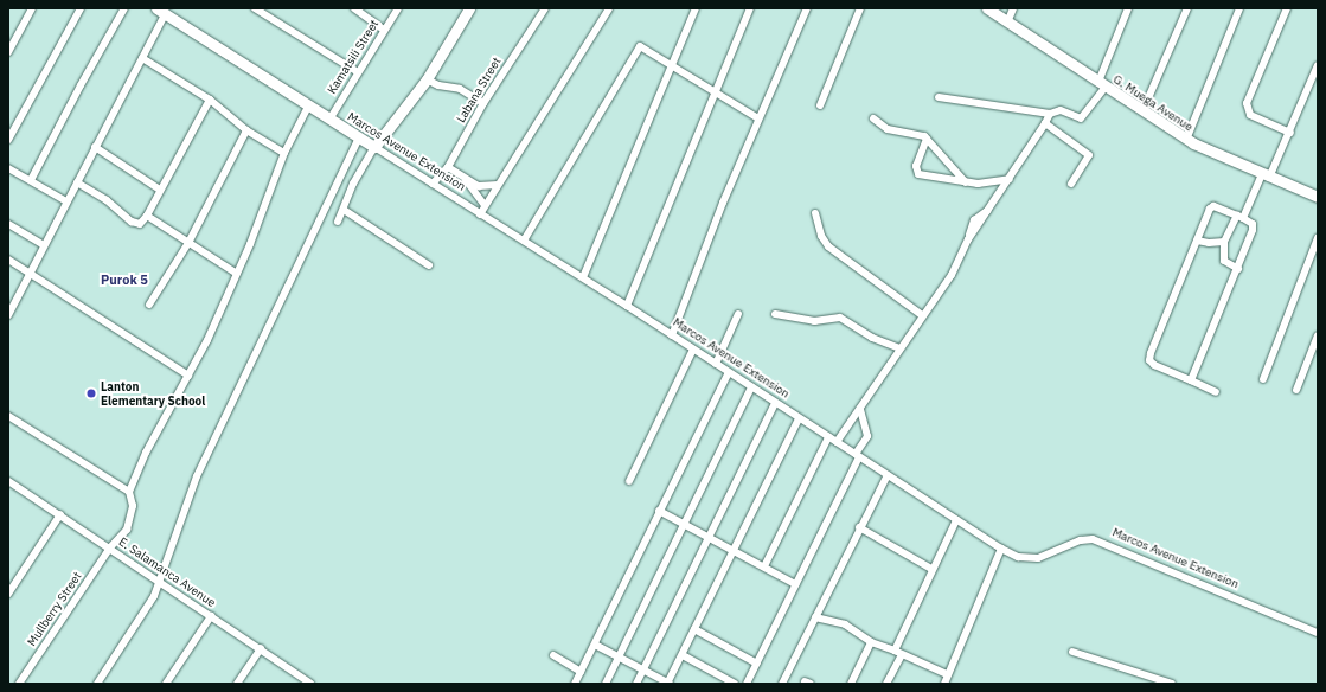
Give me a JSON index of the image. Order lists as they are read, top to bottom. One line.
{"streets":{"street":["Kamatsili Street","Labana Street","G. Muega Avenue","Marcos Avenue Extension","E. Salamanca Avenue","Mullberry Street"]},"crossings":[["Kamatsili Street","Marcos Avenue Extension"],["Labana Street","Marcos Avenue Extension"],["E. Salamanca Avenue","Mullberry Street"]],"districts":["Purok 5"],"places":["Lanton Elementary School"]}
